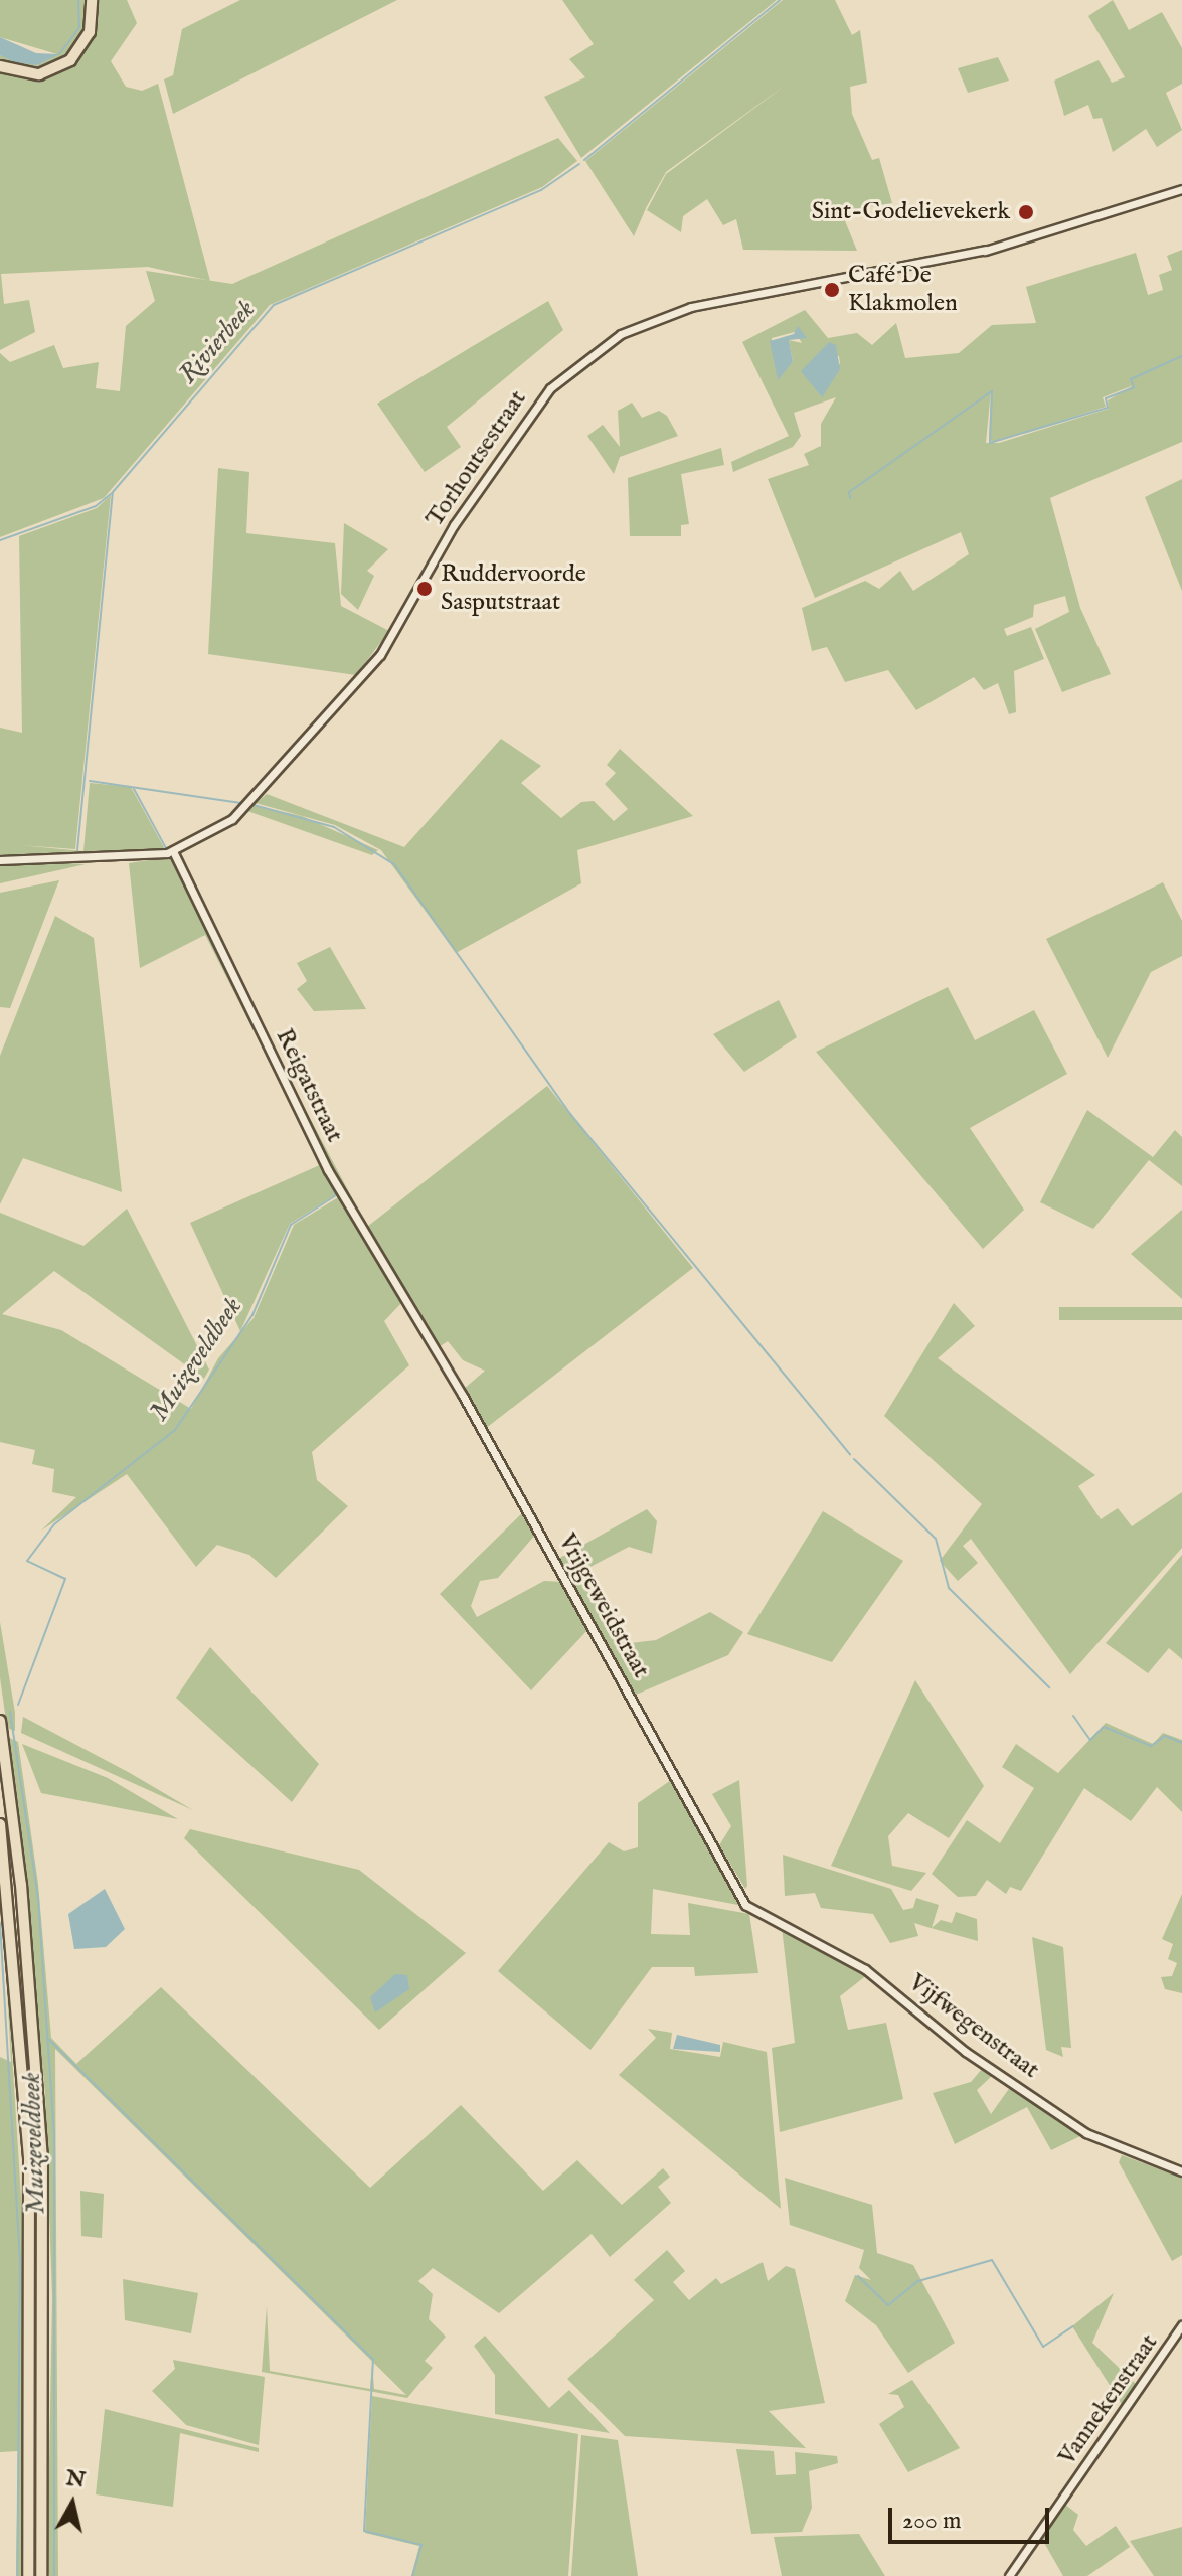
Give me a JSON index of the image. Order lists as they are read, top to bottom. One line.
{"streets":{"street":["Torhoutsestraat","Reigatstraat","Vrijgeweidstraat","Vijfwegenstraat","Vannekenstraat"]},"crossings":[["Torhoutsestraat","Reigatstraat"],["Reigatstraat","Vrijgeweidstraat"],["Vrijgeweidstraat","Vijfwegenstraat"]],"water":["Rivierbeek","Muizeveldbeek"],"places":["Sint-Godelievekerk","Café De Klakmolen","Ruddervoorde Sasputstraat"],"scale_bar":"200 m","north":"top"}
